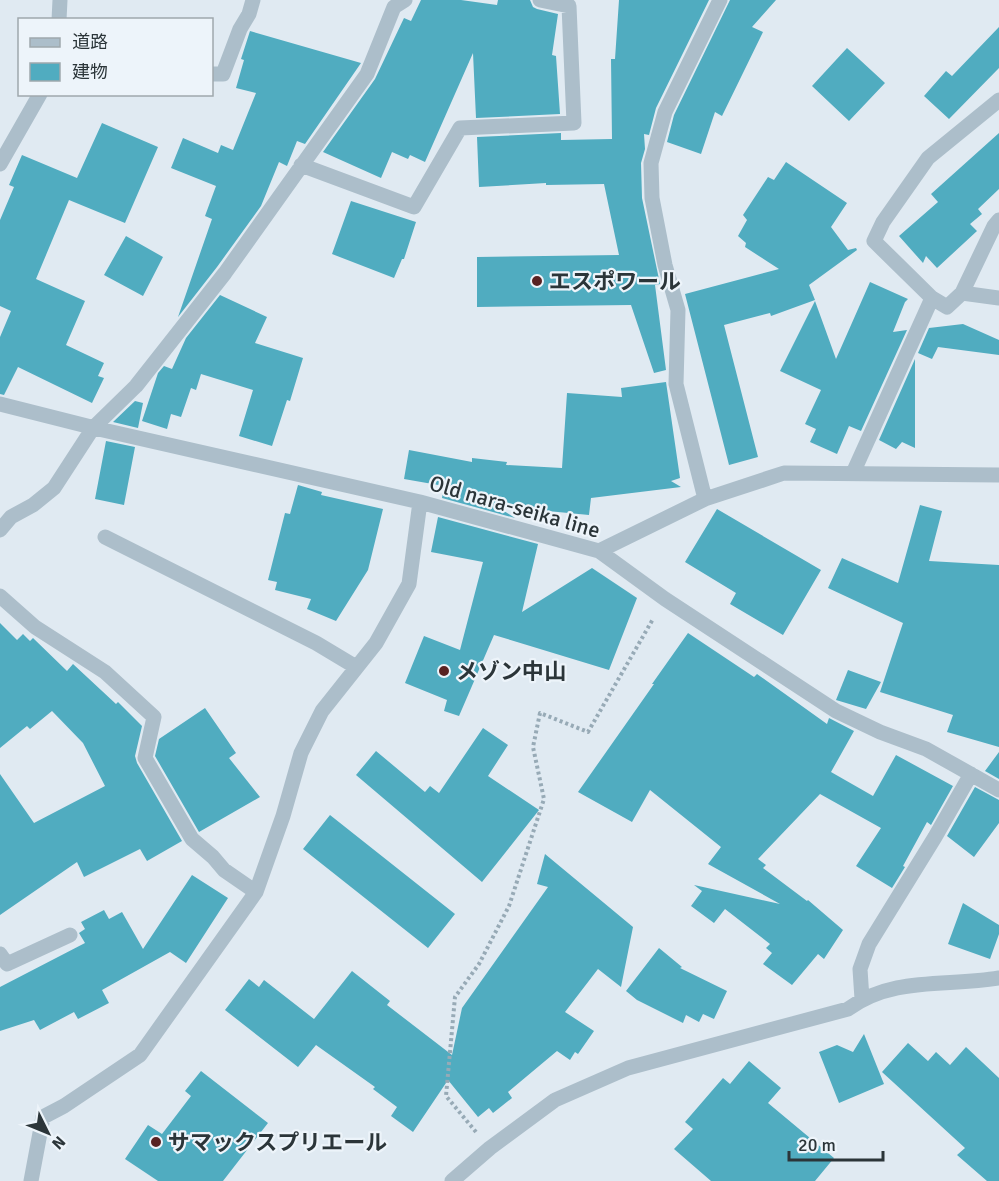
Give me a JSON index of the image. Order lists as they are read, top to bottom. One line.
{"streets":{"street":["Old nara-seika line"]},"places":["エスポワール","メゾン中山","サマックスプリエール"],"legend":["道路","建物"],"scale_bar":"20 m","north":"bottom right"}
